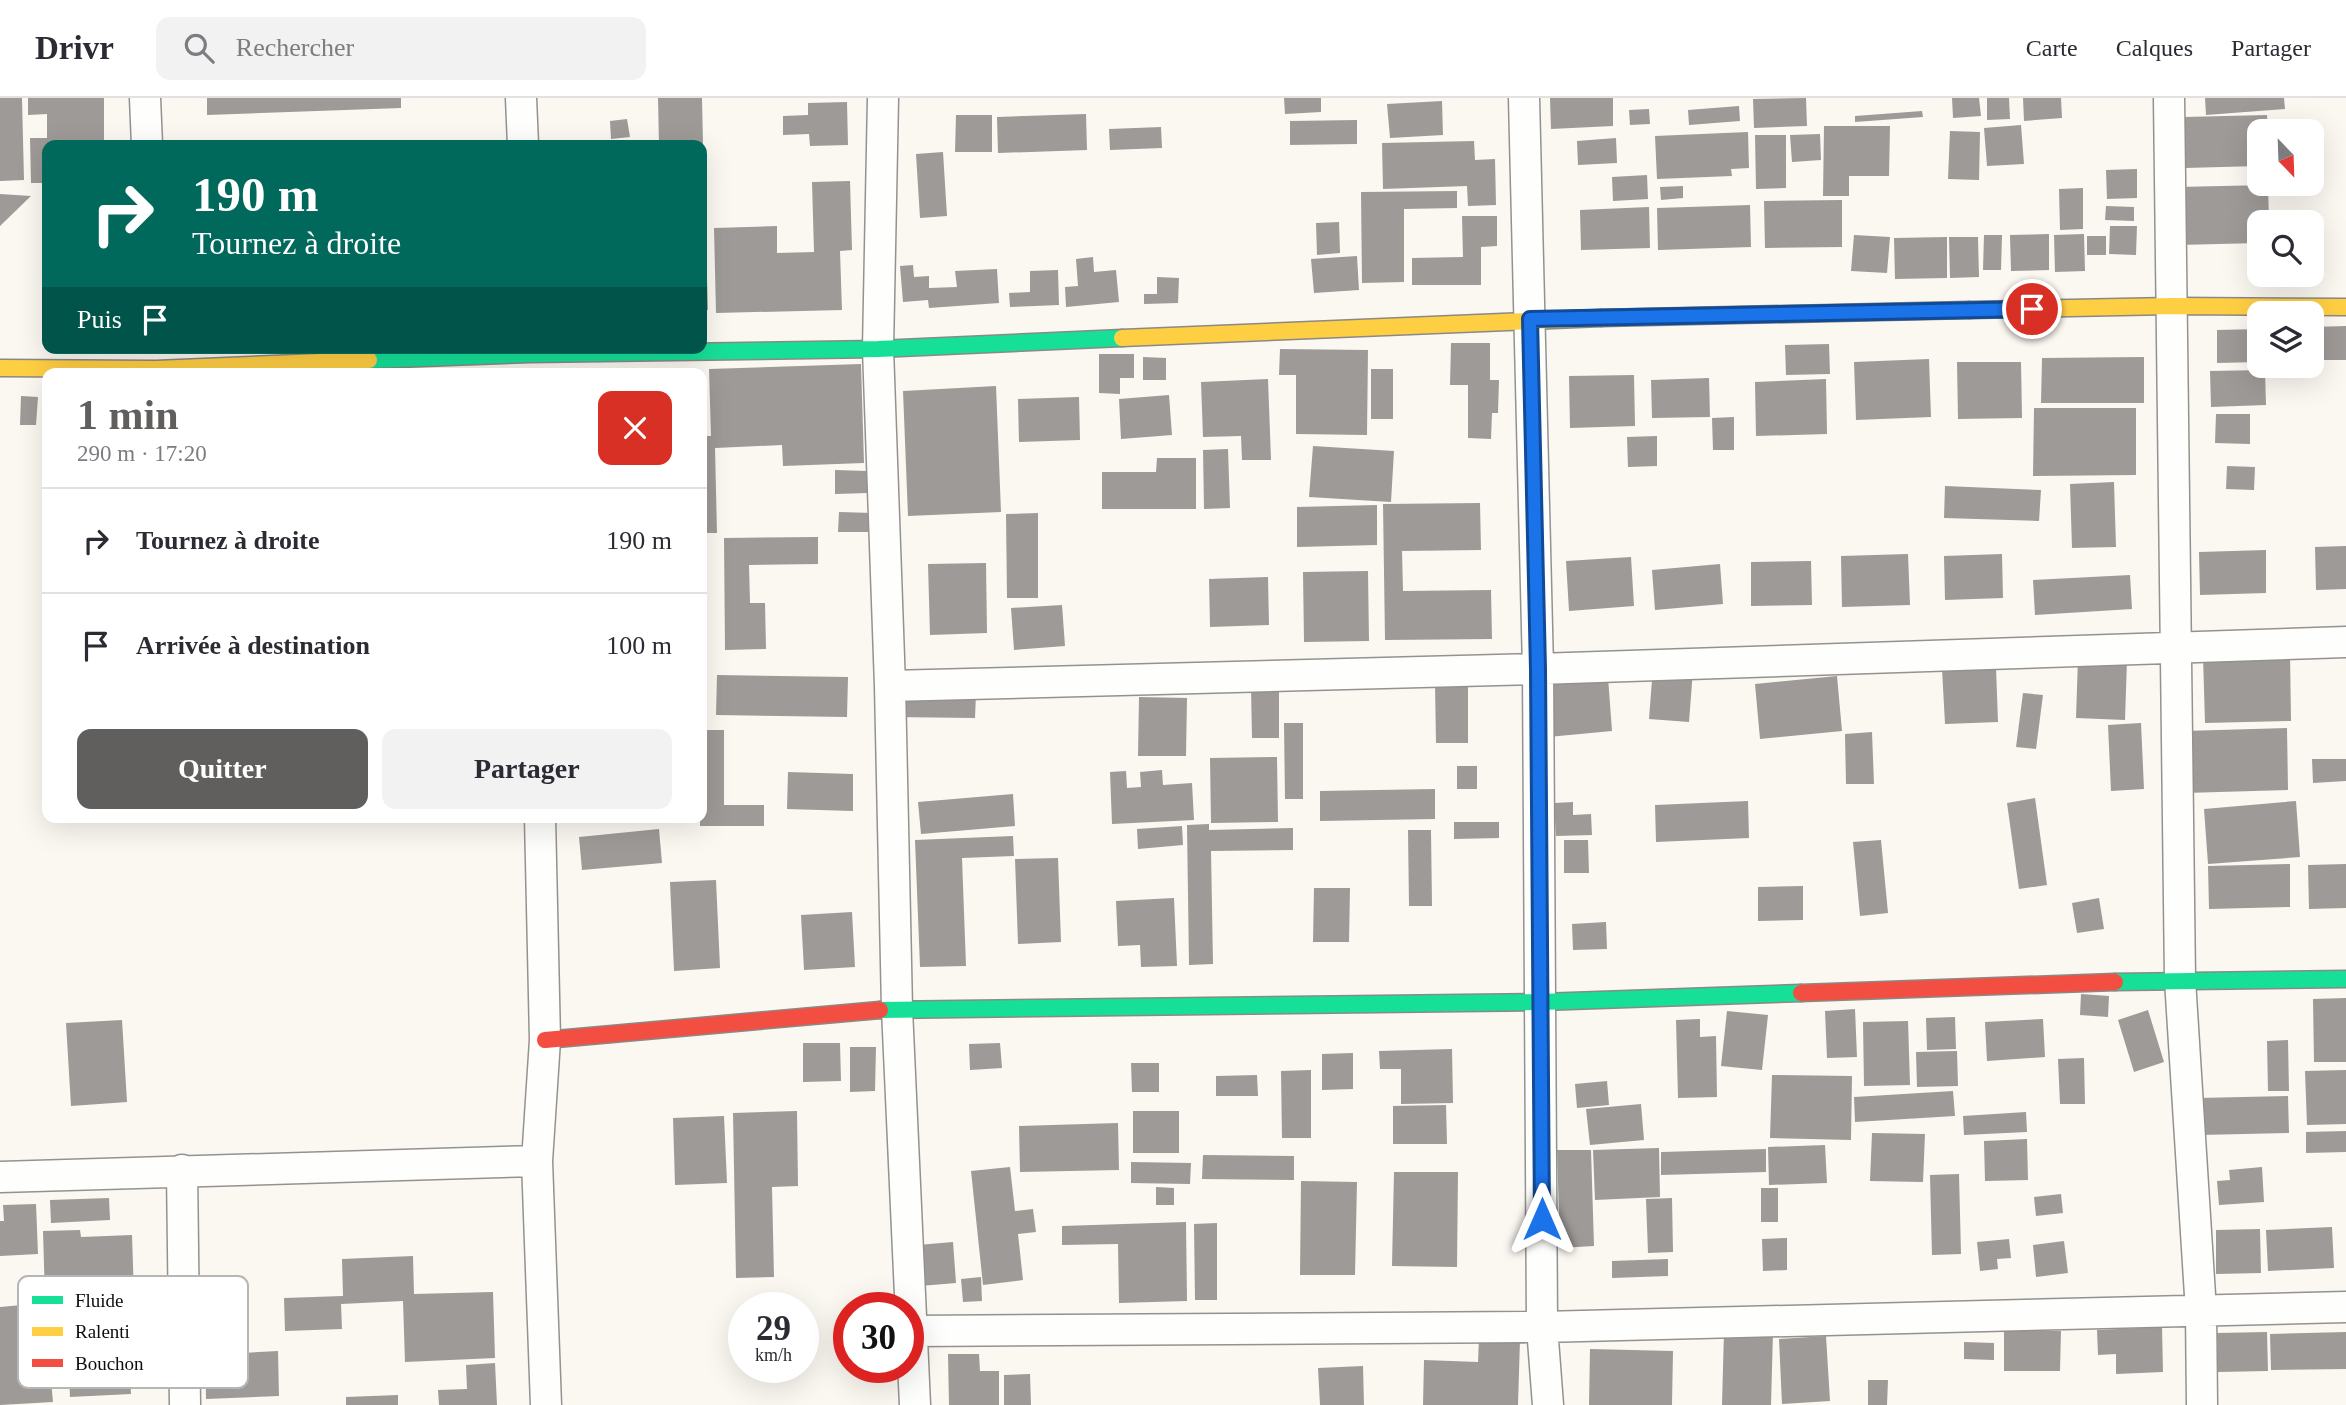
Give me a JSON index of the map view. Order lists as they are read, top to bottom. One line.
{"legend":["Fluide","Ralenti","Bouchon"],"north":"bottom right","page":{"header":"Drivr","search":"Rechercher","nav":["Carte","Calques","Partager"],"turn":["190 m","Tournez à droite"],"then":"Puis","heading":["1 min","290 m · 17:20"],"list":[{"name":"Tournez à droite","value":"190 m"},{"name":"Arrivée à destination","value":"100 m"}],"buttons":["Quitter","Partager"],"speed":"29 km/h","limit":"30"}}
